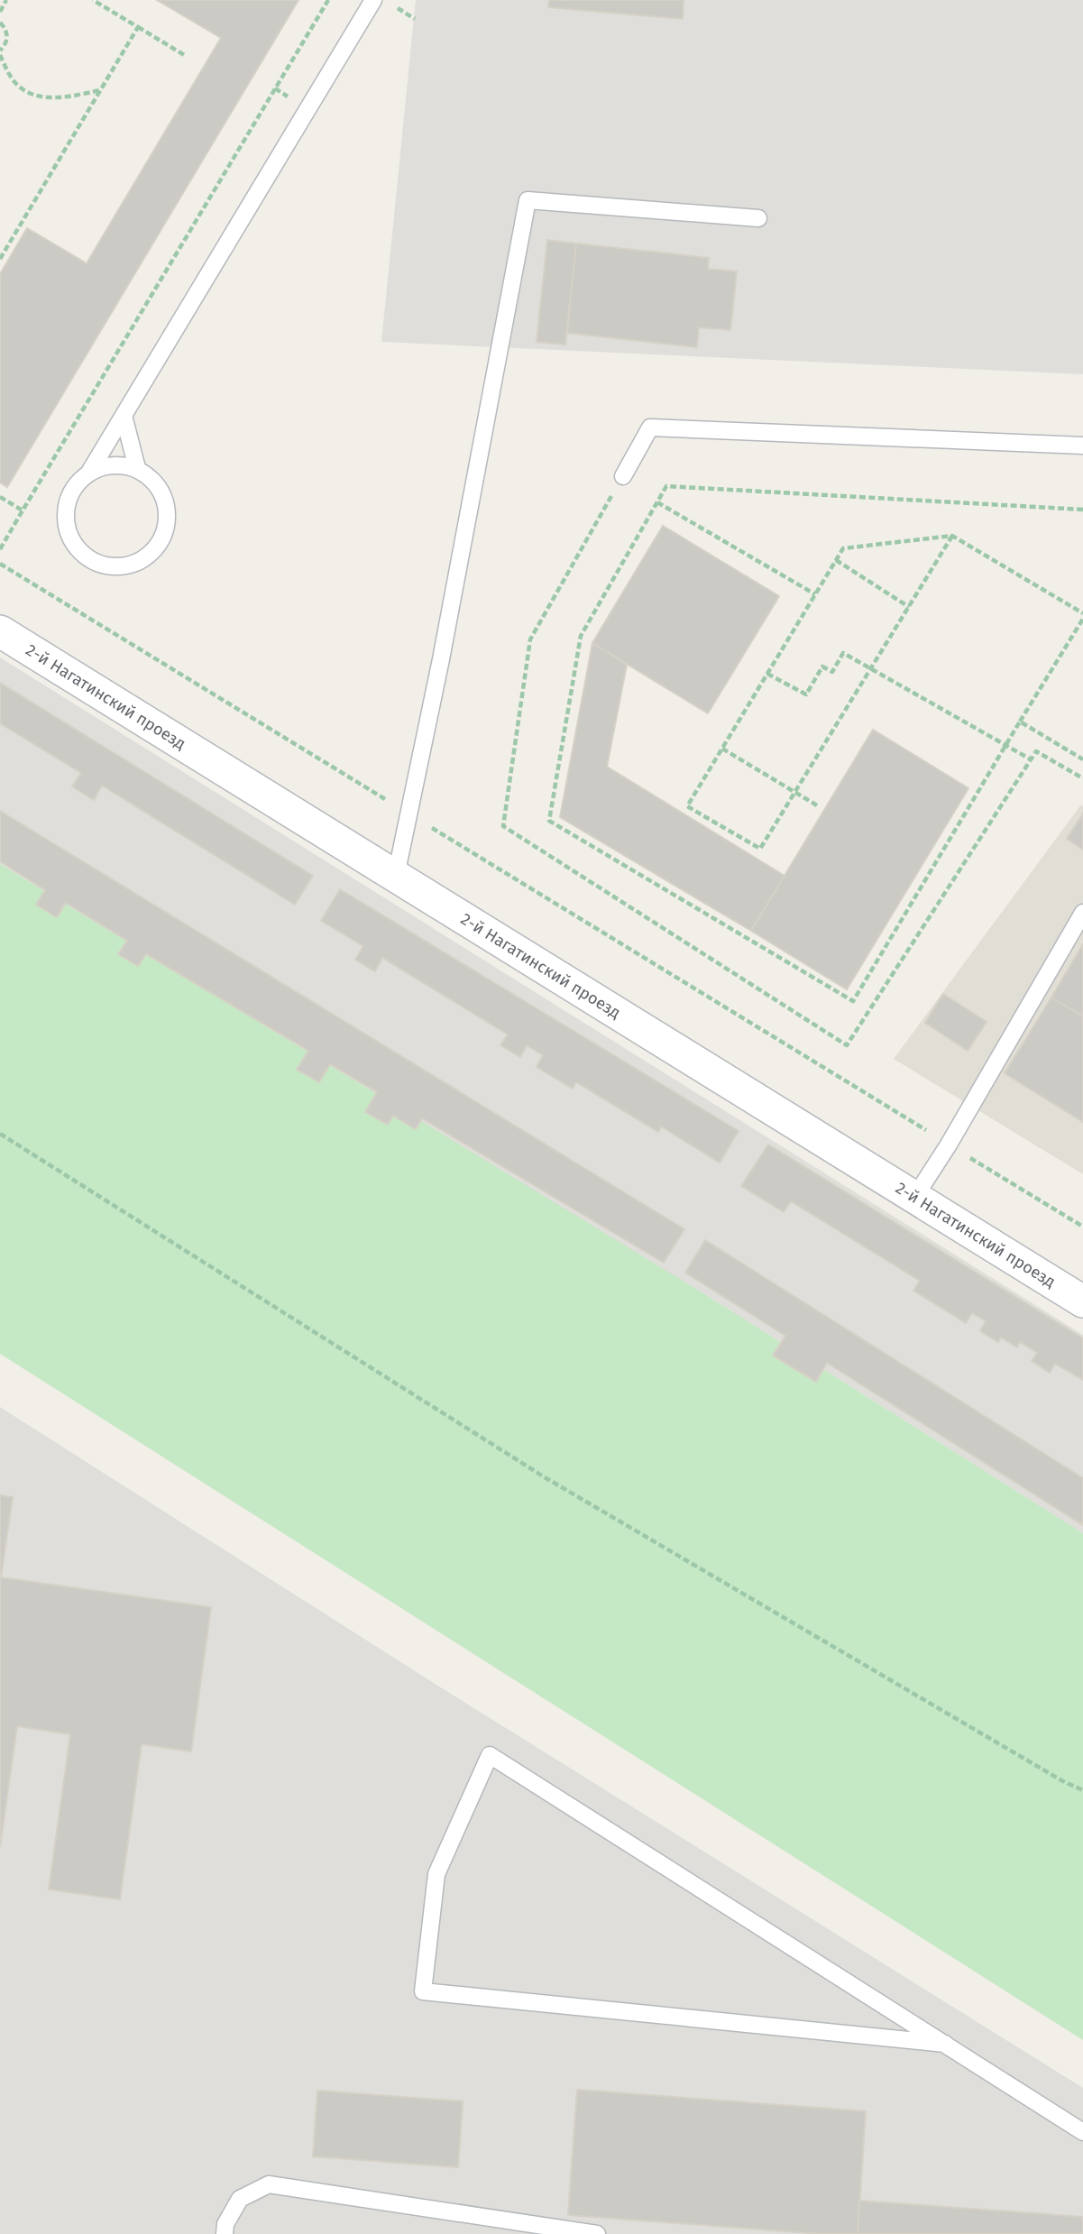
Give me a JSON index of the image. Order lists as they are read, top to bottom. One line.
{"streets":{"street":["2-й Нагатинский проезд"]}}
